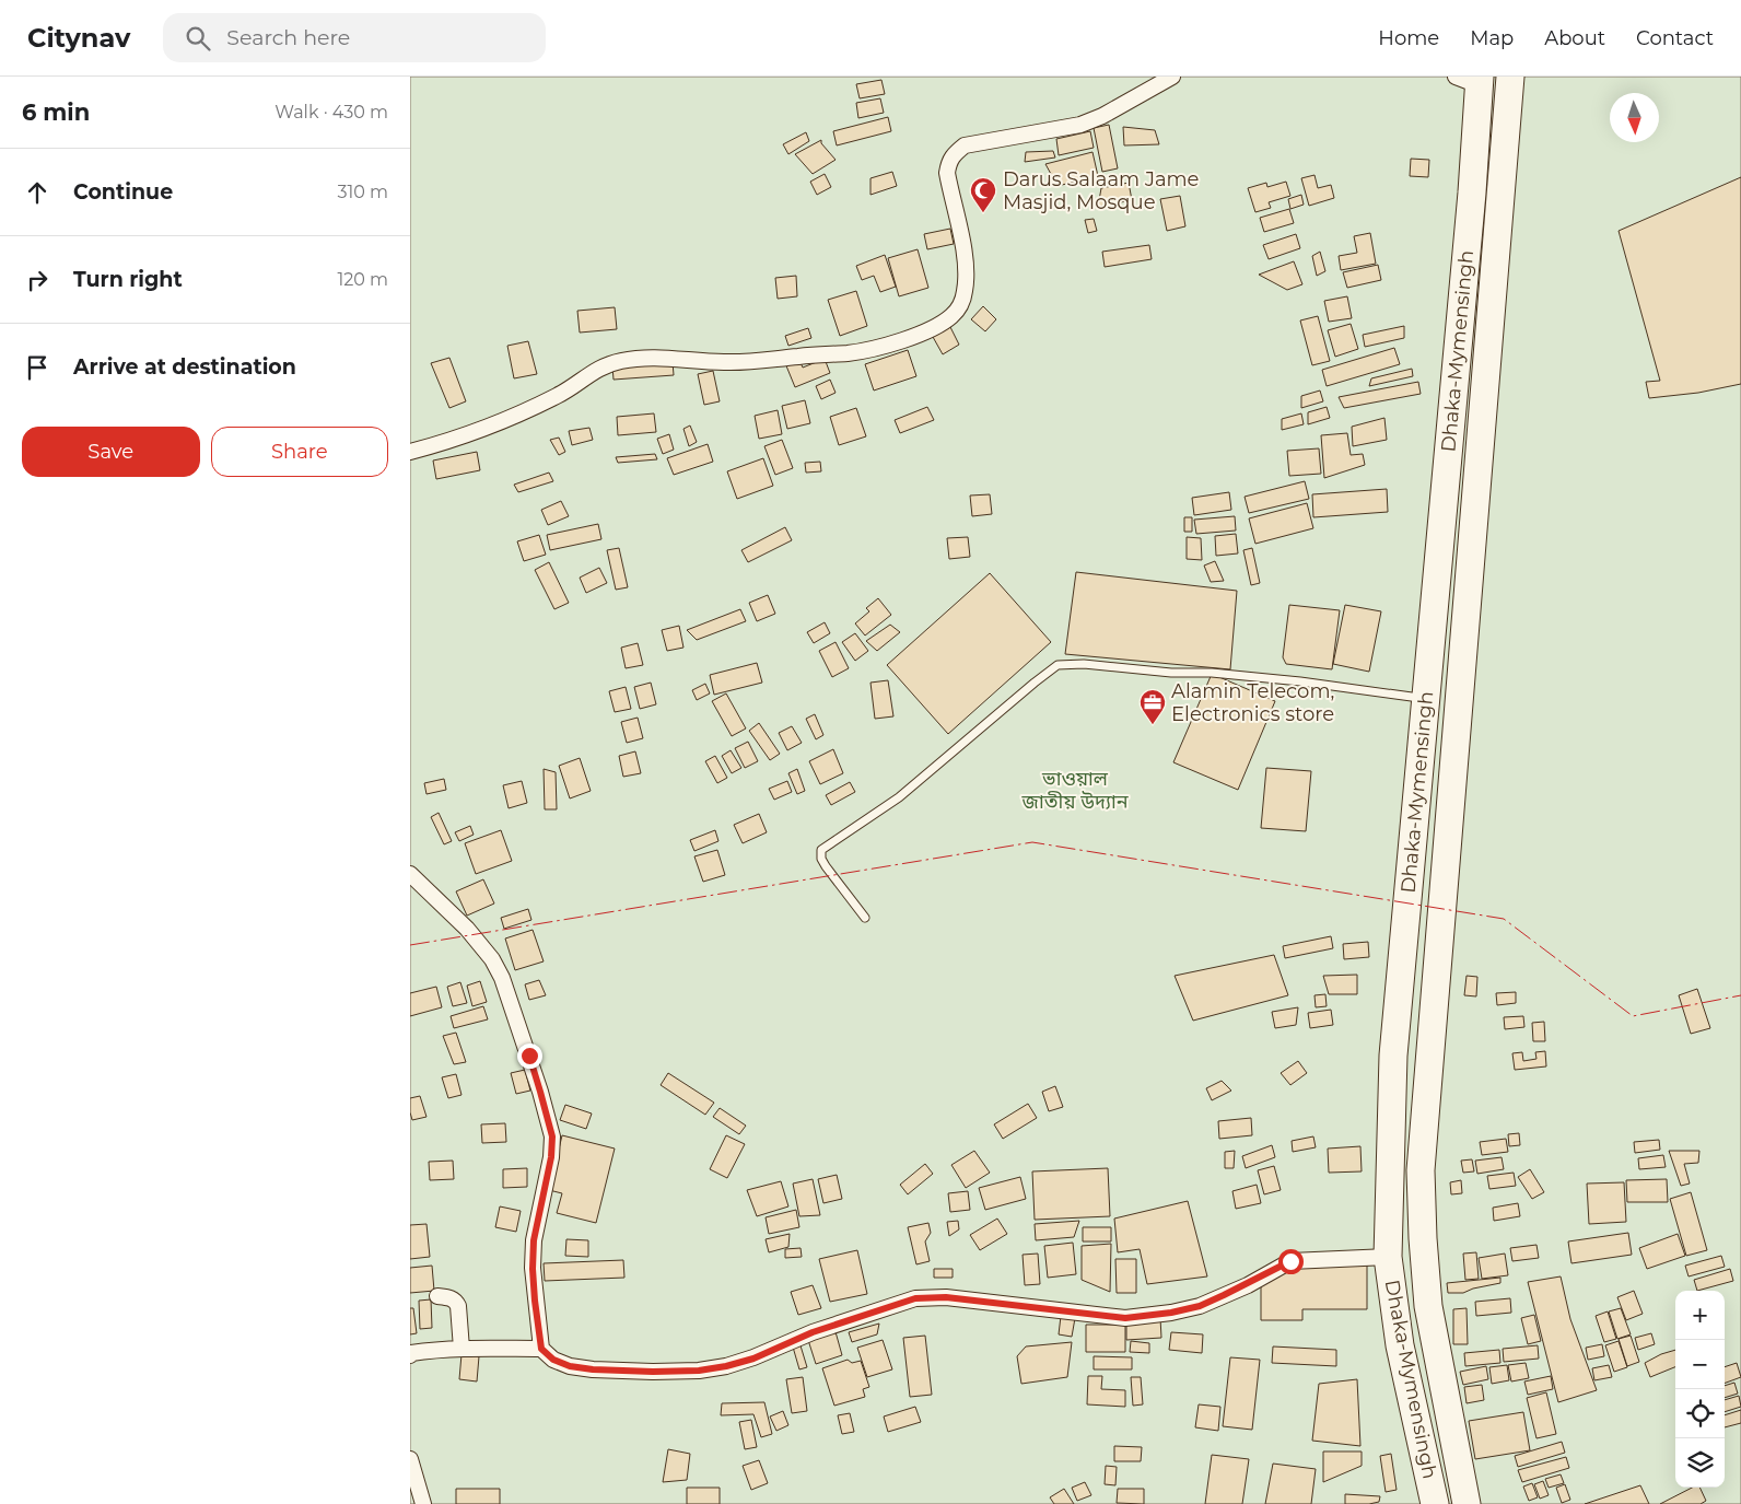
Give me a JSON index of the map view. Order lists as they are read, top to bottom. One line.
{"streets":{"highway":["Dhaka-Mymensingh"]},"parks":["ভাওয়াল জাতীয় উদ্যান"],"places":{"mosque":["Darus Salaam Jame Masjid, Mosque"],"office":["Alamin Telecom, Electronics store"]},"north":"bottom","page":{"header":"Citynav","search":"Search here","nav":["Home","Map","About","Contact"],"heading":["6 min","Walk · 430 m"],"list":[["Continue","310 m"],["Turn right","120 m"],"Arrive at destination"],"buttons":["Save","Share"],"map_buttons":["+","−"]}}
